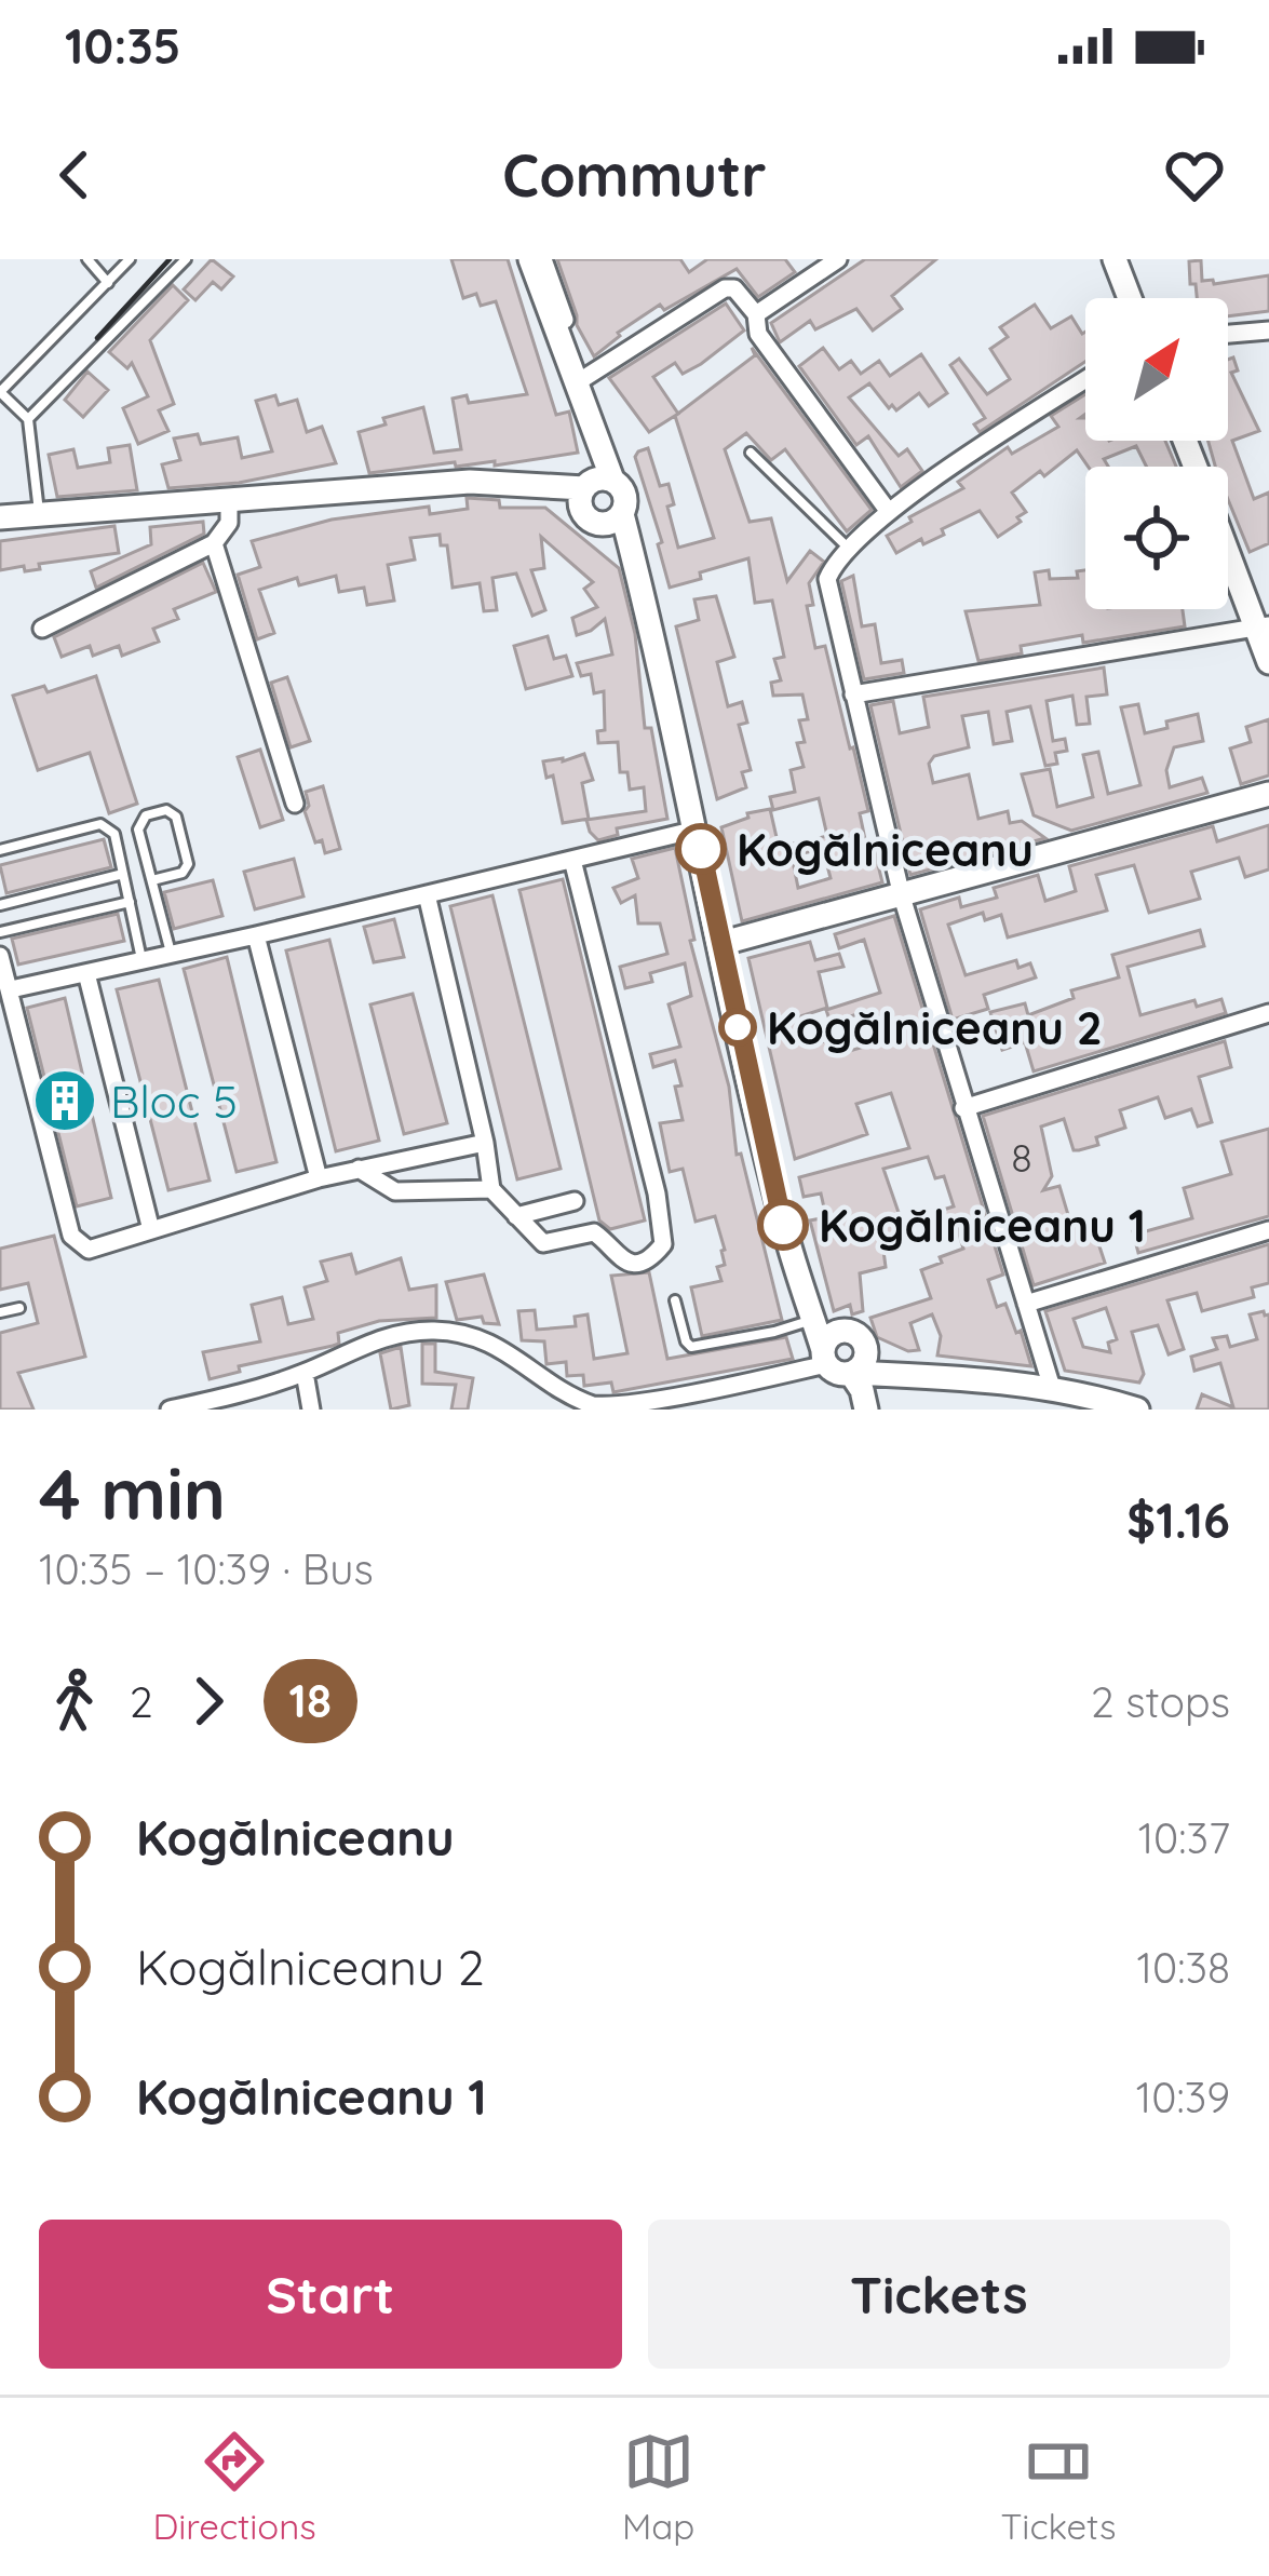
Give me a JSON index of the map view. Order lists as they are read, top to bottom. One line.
{"places":{"other":["Kogălniceanu","Kogălniceanu 2","Kogălniceanu 1"],"building":["Bloc 5"]},"lines":["bus line 18"],"house_numbers":["8"],"north":"top right","page":{"status":"10:35","header":"Commutr","heading":["4 min","10:35 – 10:39 · Bus","$1.16"],"legs":["2","18","2 stops"],"list":[{"name":"Kogălniceanu","value":"10:37"},{"name":"Kogălniceanu 2","value":"10:38"},{"name":"Kogălniceanu 1","value":"10:39"}],"buttons":["Start","Tickets"],"tabs":["Directions","Map","Tickets"]}}
